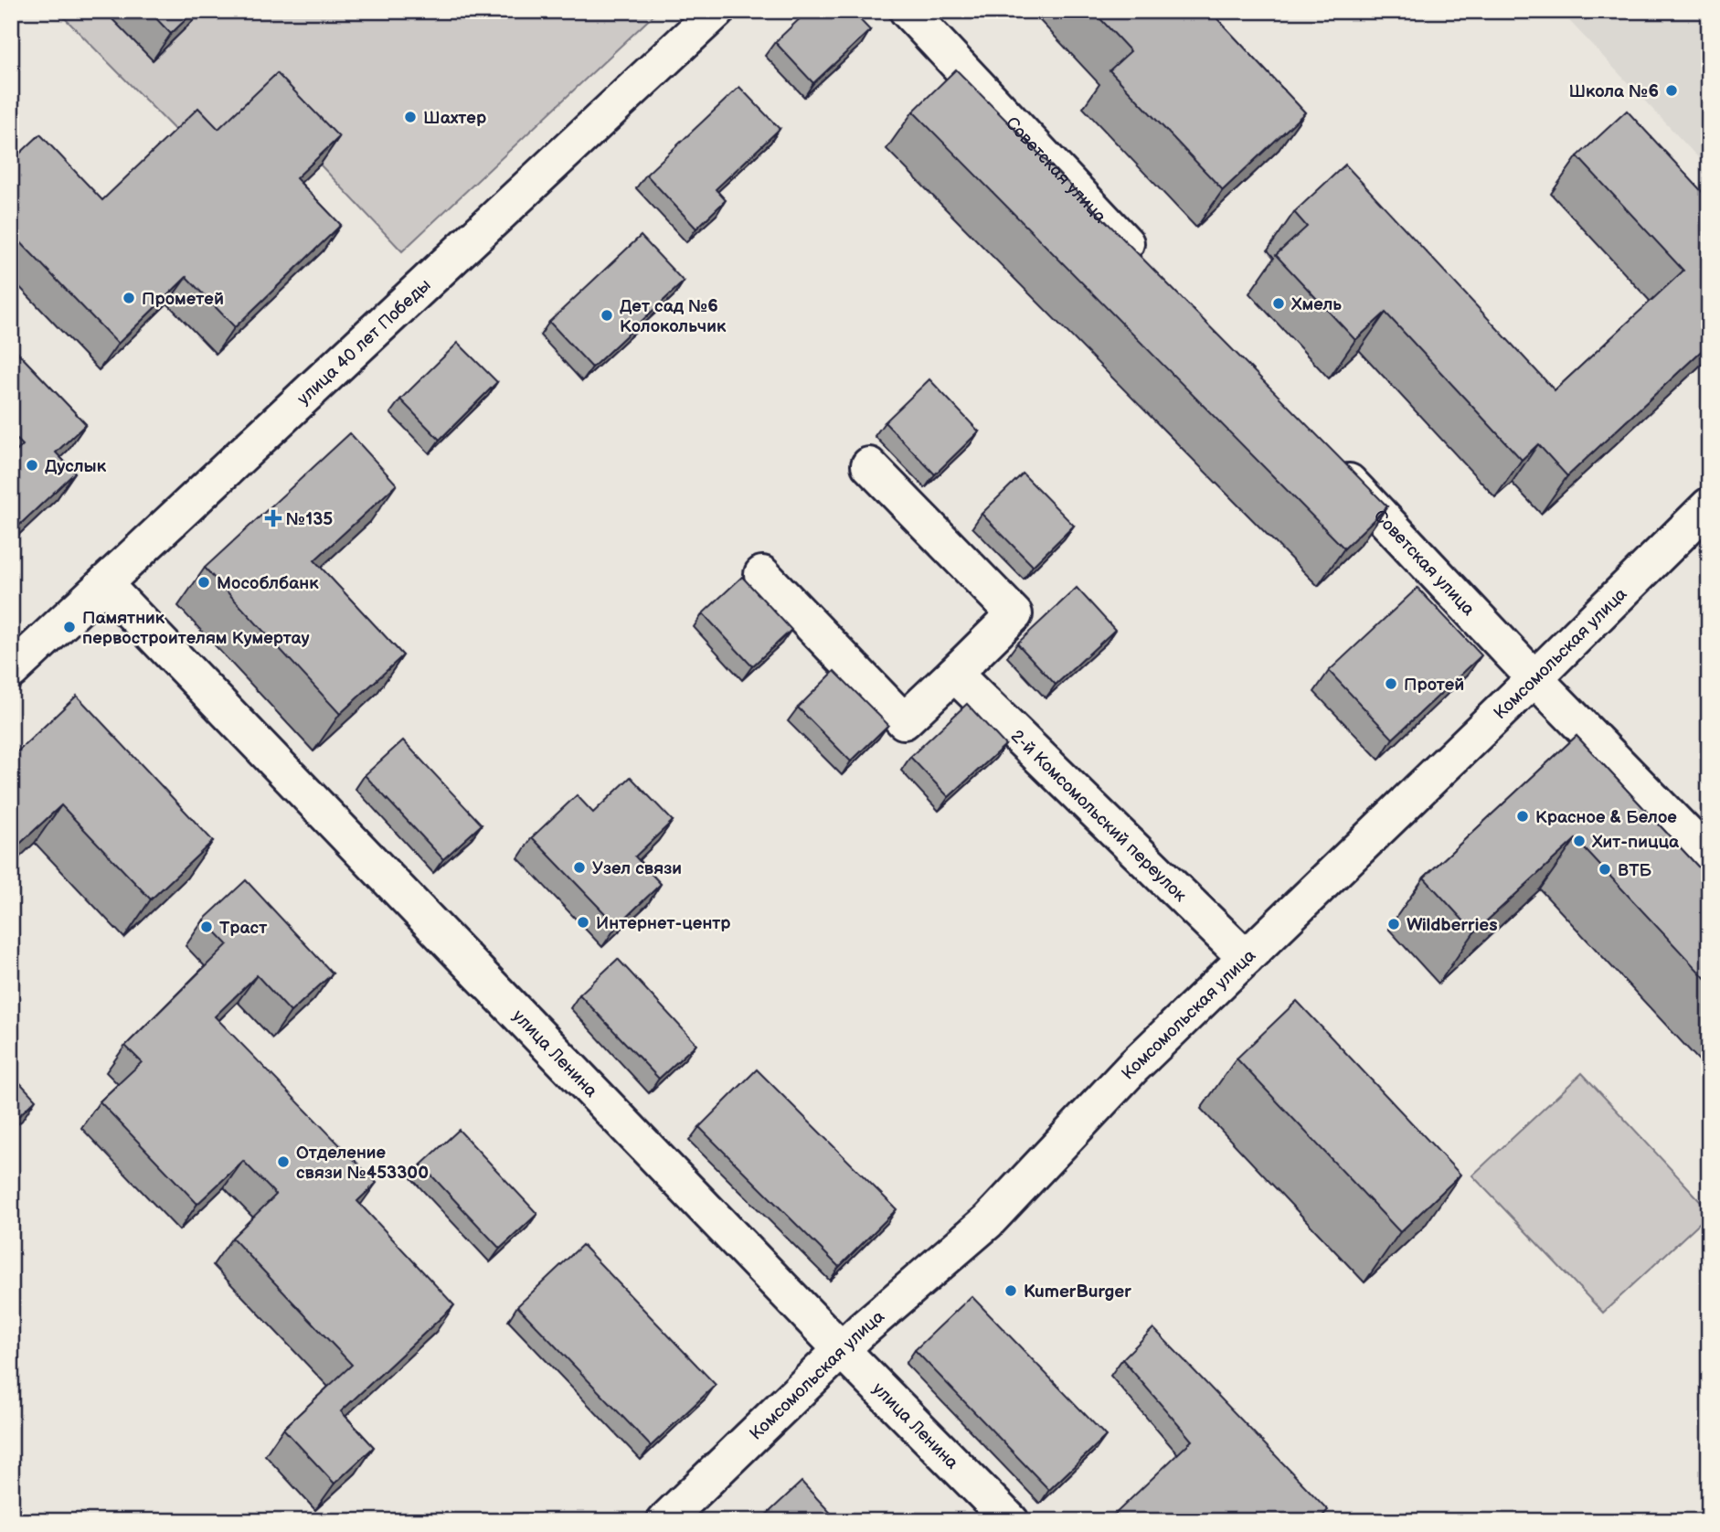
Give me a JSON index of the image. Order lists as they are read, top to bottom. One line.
{"streets":{"street":["Советская улица","улица 40 лет Победы","Комсомольская улица","2-й Комсомольский переулок","улица Ленина"]},"crossings":[["Советская улица","Комсомольская улица"],["улица 40 лет Победы","улица Ленина"],["Комсомольская улица","2-й Комсомольский переулок"],["Комсомольская улица","улица Ленина"]],"places":{"other":["Школа №6","Шахтер","Прометей","Хмель","Дет сад №6 Колокольчик","Дуслык","Мособлбанк","Памятник первостроителям Кумертау","Протей","Красное & Белое","Хит-пицца","Узел связи","ВТБ","Интернет-центр","Wildberries","Траст","Отделение связи №453300","KumerBurger"],"health":["№135"]}}
